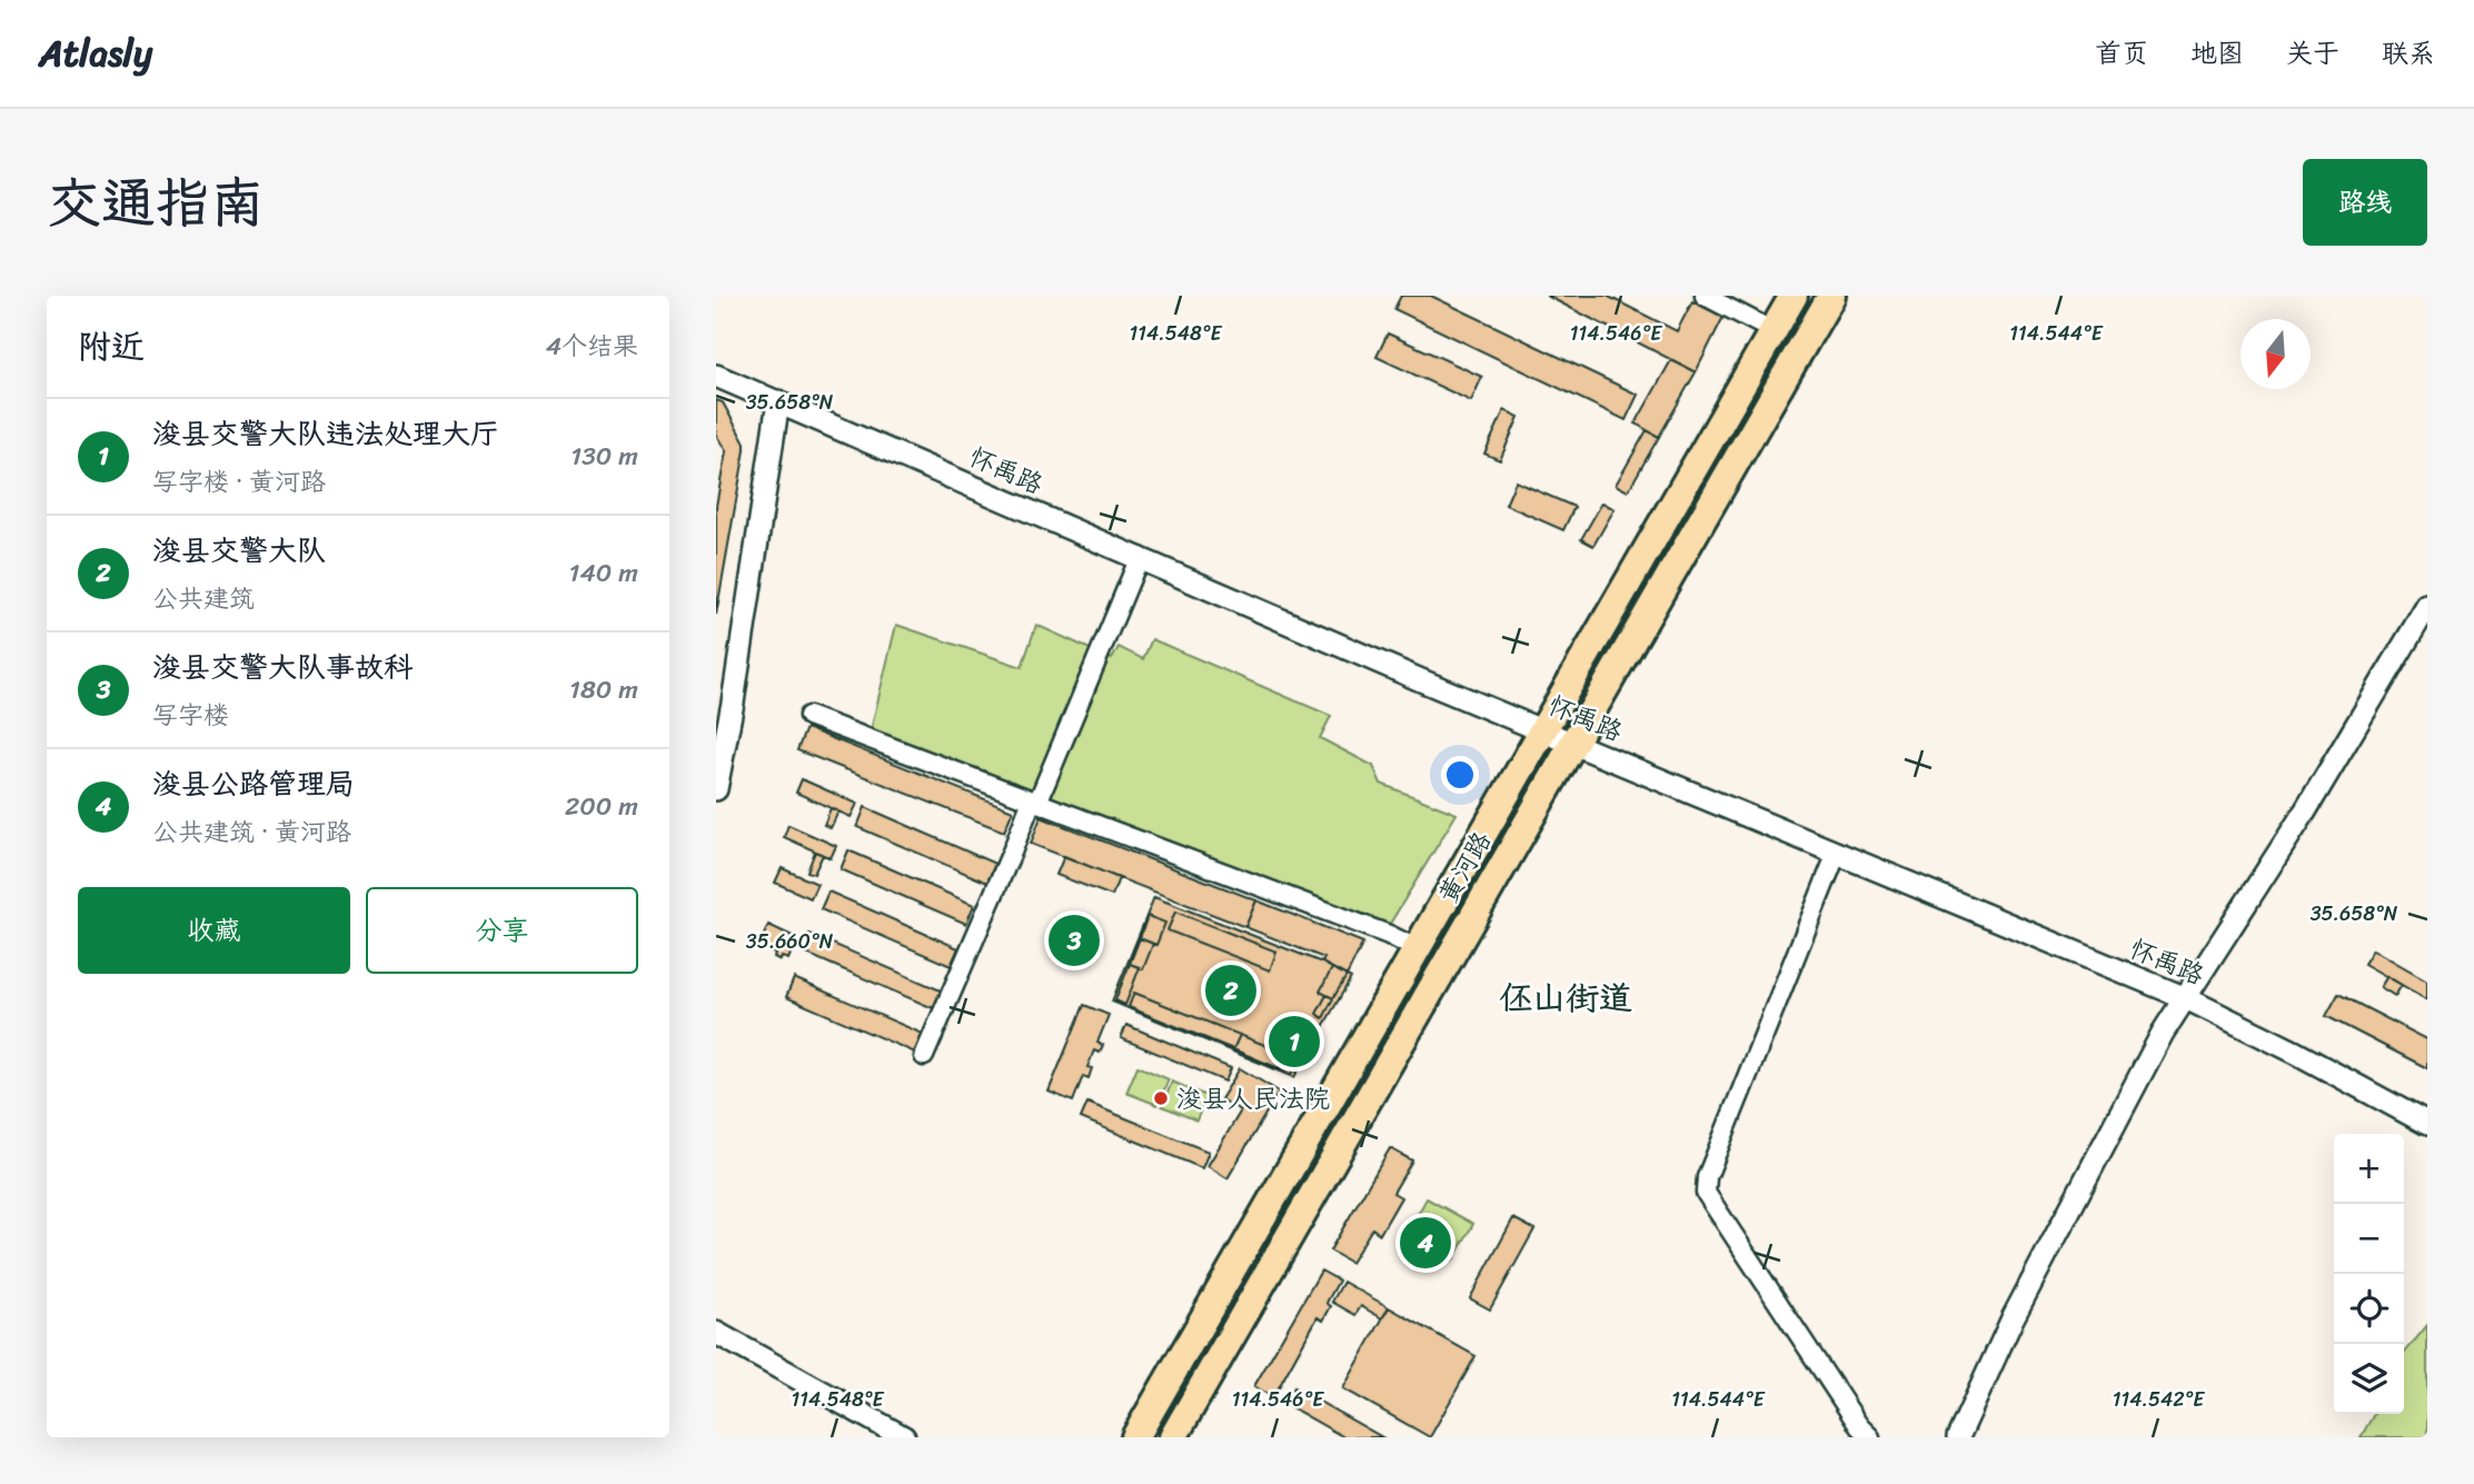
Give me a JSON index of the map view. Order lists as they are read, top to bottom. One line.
{"streets":{"main road":["黄河路"],"street":["怀禹路"]},"crossings":[["怀禹路","黄河路"]],"districts":["伾山街道"],"places":["浚县人民法院"],"north":"bottom","page":{"header":"Atlasly","nav":["首页","地图","关于","联系"],"title":"交通指南","buttons":["路线",["收藏","分享"]],"heading":["附近","4个结果"],"list":[{"mark":"1","name":"浚县交警大队违法处理大厅","note":"写字楼 · 黄河路","value":"130 m"},{"mark":"2","name":"浚县交警大队","note":"公共建筑","value":"140 m"},{"mark":"3","name":"浚县交警大队事故科","note":"写字楼","value":"180 m"},{"mark":"4","name":"浚县公路管理局","note":"公共建筑 · 黄河路","value":"200 m"}],"pins":["3","2","1","4"],"map_buttons":["+","−"]},"coordinates":["114.548°E","114.546°E","114.544°E","35.658°N","35.660°N","114.542°E"]}
